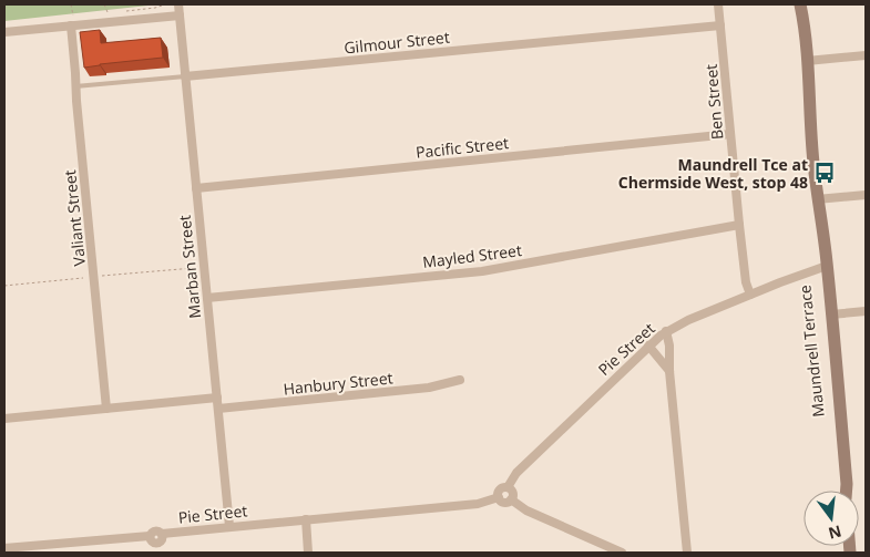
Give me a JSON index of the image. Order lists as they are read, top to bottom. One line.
{"streets":{"main road":["Maundrell Terrace"],"street":["Gilmour Street","Ben Street","Pacific Street","Valiant Street","Mayled Street","Marban Street","Pie Street","Hanbury Street"]},"crossings":[["Gilmour Street","Ben Street"],["Gilmour Street","Valiant Street"],["Gilmour Street","Marban Street"],["Ben Street","Pacific Street"],["Ben Street","Mayled Street"],["Ben Street","Pie Street"],["Pacific Street","Marban Street"],["Mayled Street","Marban Street"],["Marban Street","Pie Street"],["Marban Street","Hanbury Street"],["Pie Street","Maundrell Terrace"]],"places":{"bus stop":["Maundrell Tce at Chermside West, stop 48"]},"north":"bottom"}
